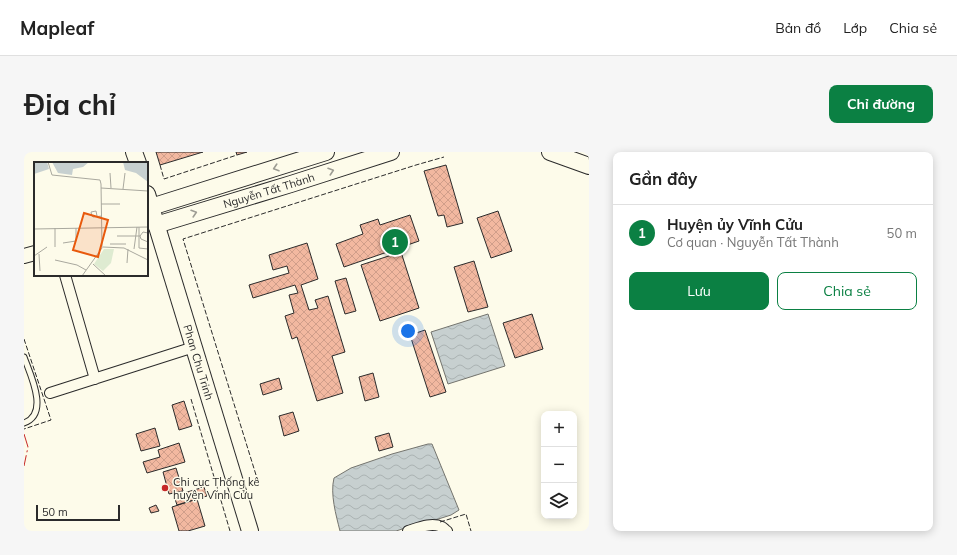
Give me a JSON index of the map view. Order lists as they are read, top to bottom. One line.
{"streets":{"main road":["Nguyễn Tất Thành","Phan Chu Trinh"]},"crossings":[["Nguyễn Tất Thành","Phan Chu Trinh"]],"places":["Chi cục Thống kê huyện Vĩnh Cửu"],"scale_bar":"50 m","page":{"header":"Mapleaf","nav":["Bản đồ","Lớp","Chia sẻ"],"buttons":["Chỉ đường",["Lưu","Chia sẻ"]],"title":"Địa chỉ","heading":"Gần đây","list":[{"mark":"1","name":"Huyện ủy Vĩnh Cửu","note":"Cơ quan · Nguyễn Tất Thành","value":"50 m"}],"pins":"1","map_buttons":["+","−"],"scale":"50 m"}}
